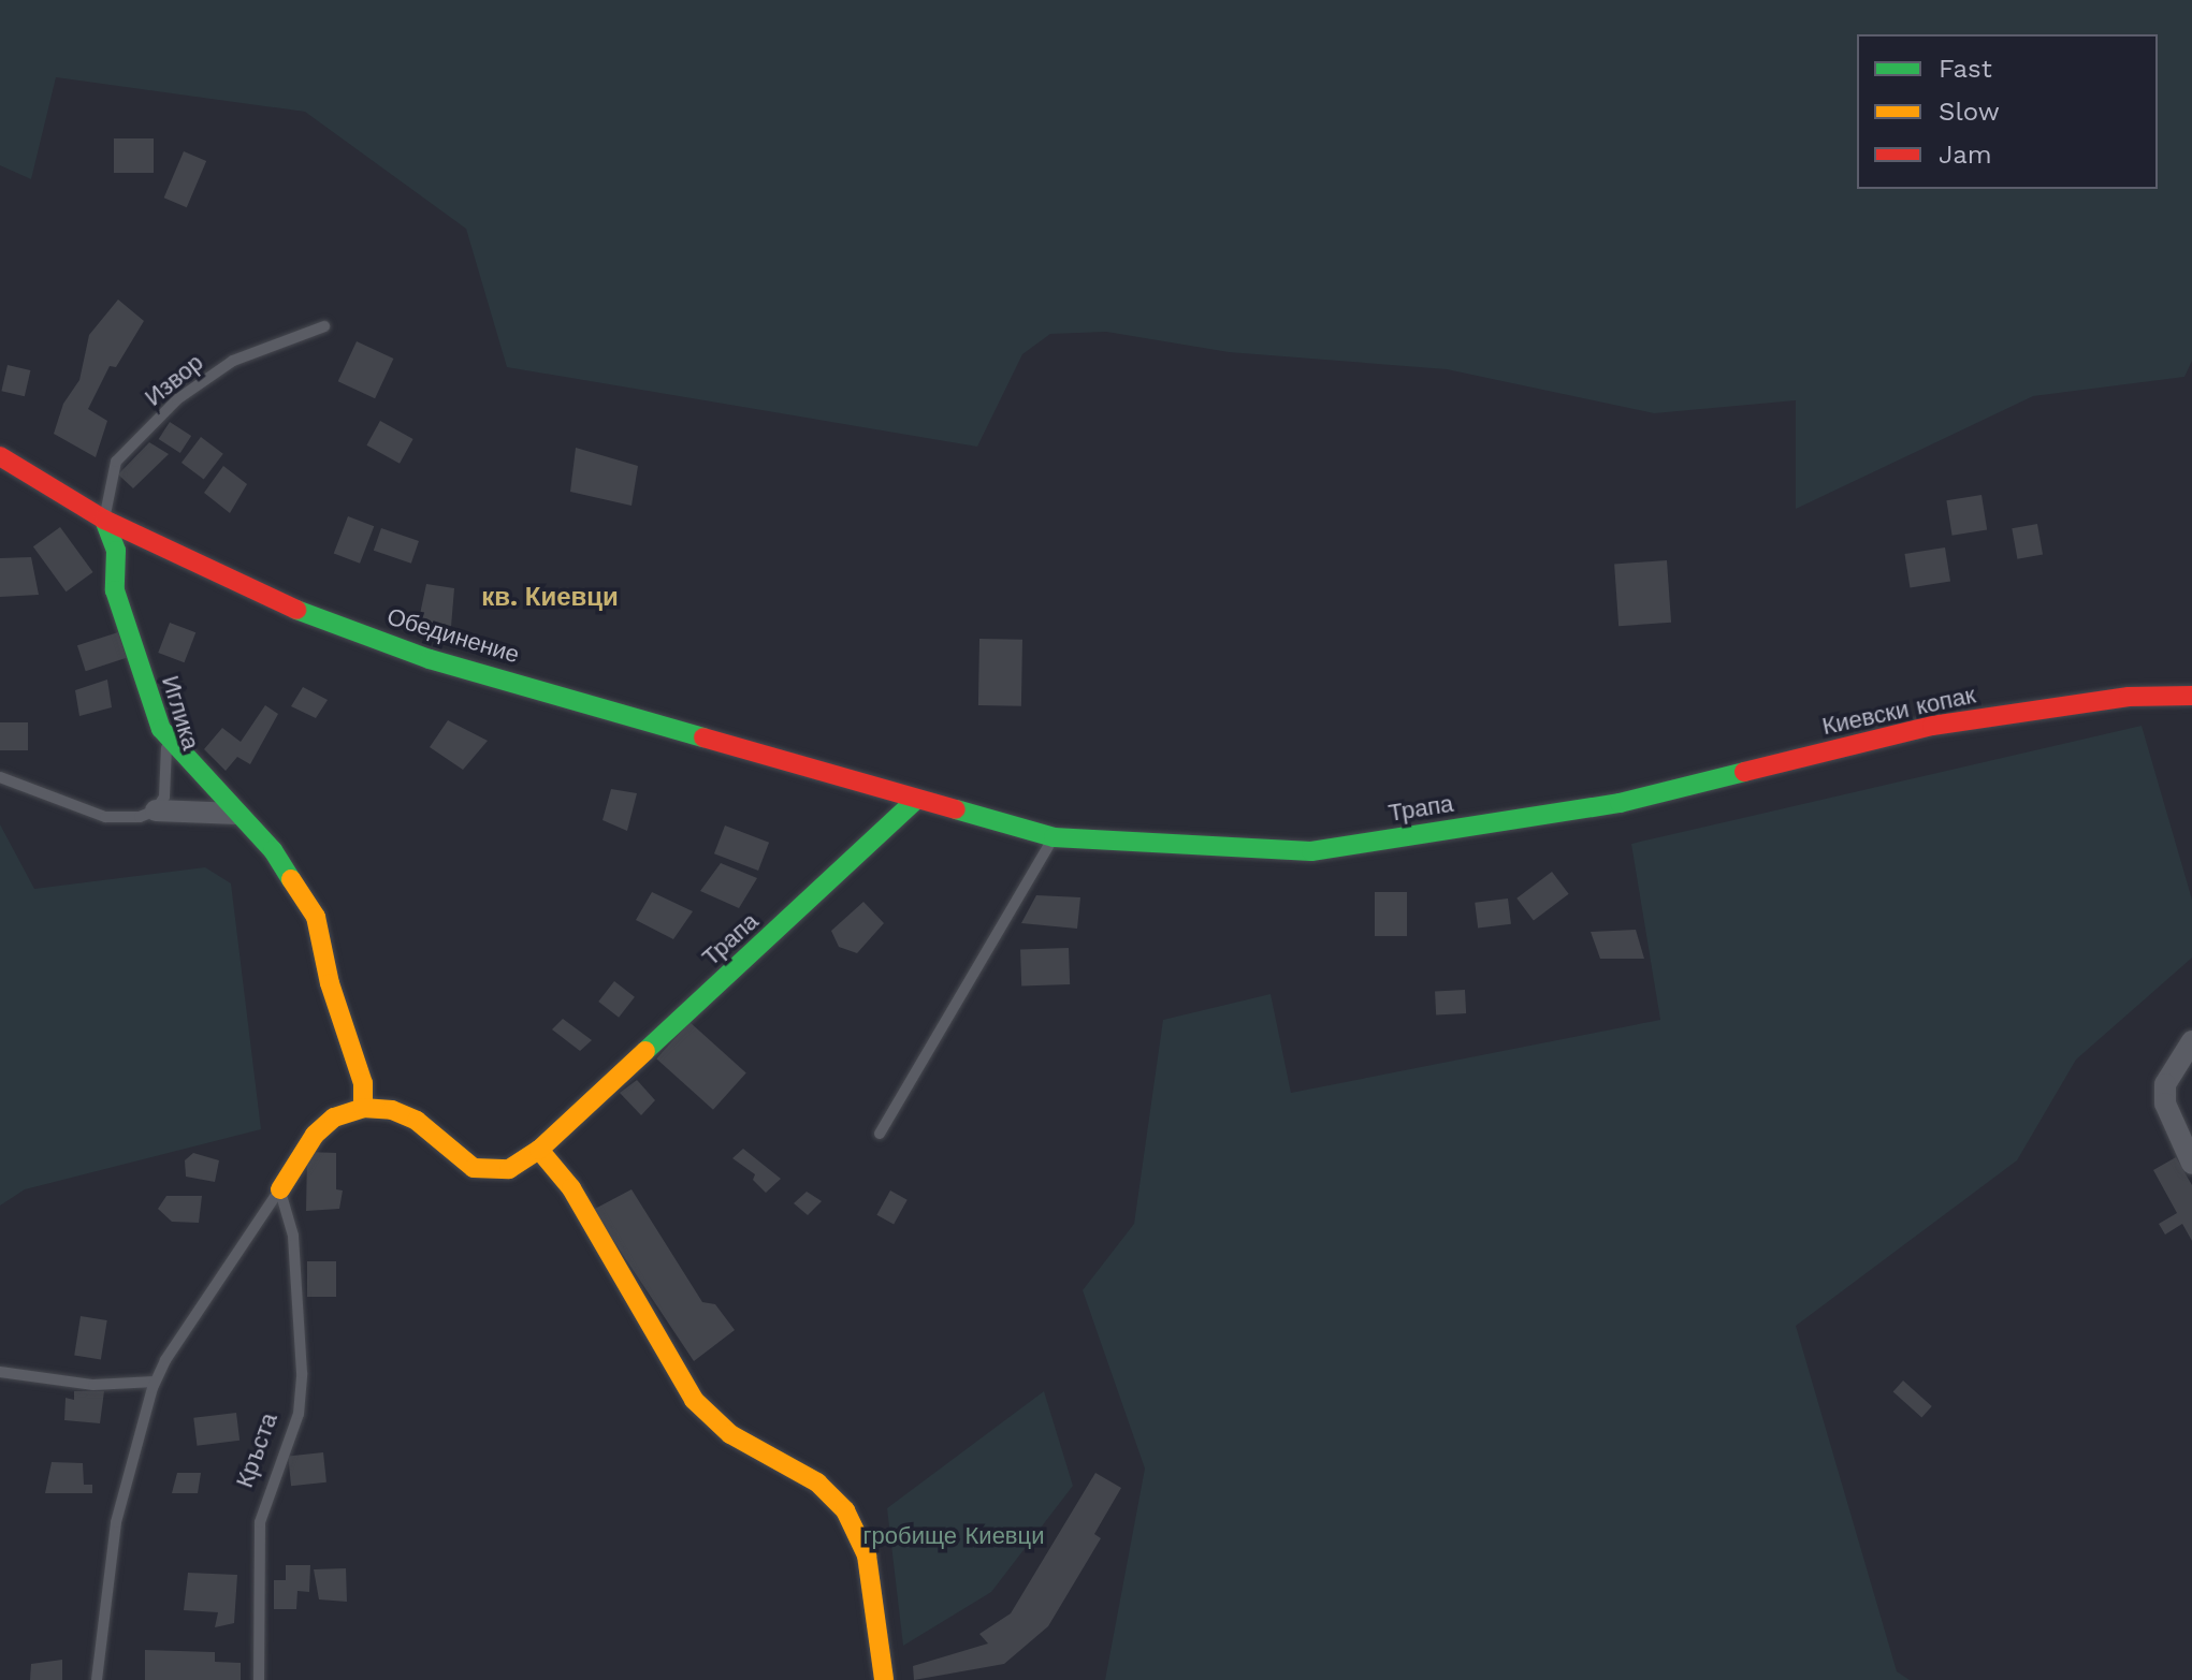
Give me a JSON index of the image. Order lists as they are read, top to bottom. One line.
{"streets":{"street":["Обединение","Киевски копак","Иглика","Трапа"],"lane":["Извор","Кръста"]},"crossings":[["Извор","Обединение"],["Извор","Иглика"],["Обединение","Иглика"],["Обединение","Трапа"],["Киевски копак","Трапа"]],"districts":["кв. Киевци"],"parks":["гробище Киевци"],"legend":["Fast","Slow","Jam"]}
